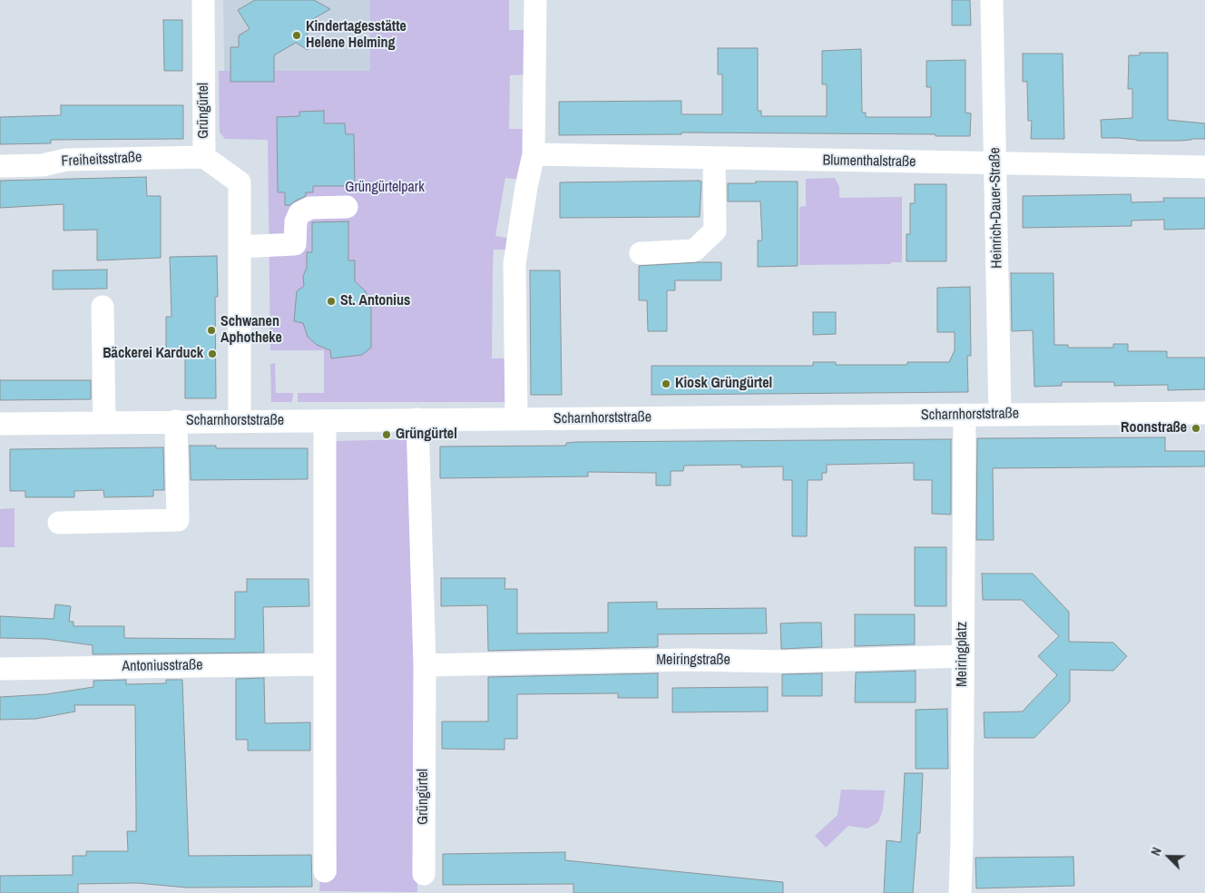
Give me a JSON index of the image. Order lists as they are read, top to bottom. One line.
{"streets":{"street":["Grüngürtel","Freiheitsstraße","Blumenthalstraße","Heinrich-Dauer-Straße","Scharnhorststraße","Meiringplatz","Meiringstraße","Antoniusstraße"]},"crossings":[["Grüngürtel","Freiheitsstraße"],["Grüngürtel","Scharnhorststraße"],["Grüngürtel","Meiringstraße"],["Blumenthalstraße","Heinrich-Dauer-Straße"],["Heinrich-Dauer-Straße","Scharnhorststraße"],["Scharnhorststraße","Meiringplatz"],["Meiringplatz","Meiringstraße"]],"parks":["Grüngürtelpark"],"places":["Kindertagesstätte Helene Helming","St. Antonius","Schwanen Aphotheke","Bäckerei Karduck","Kiosk Grüngürtel","Roonstraße","Grüngürtel"],"north":"top left"}
